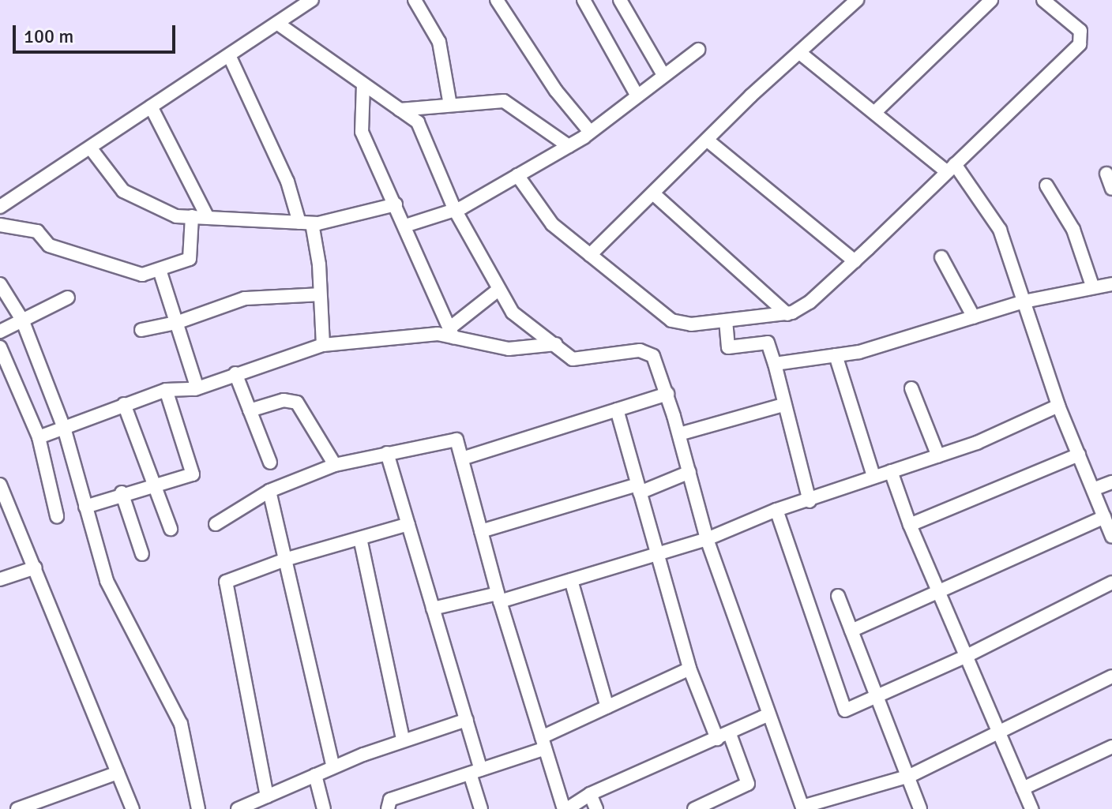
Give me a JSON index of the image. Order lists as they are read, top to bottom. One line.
{"scale_bar":"100 m"}
